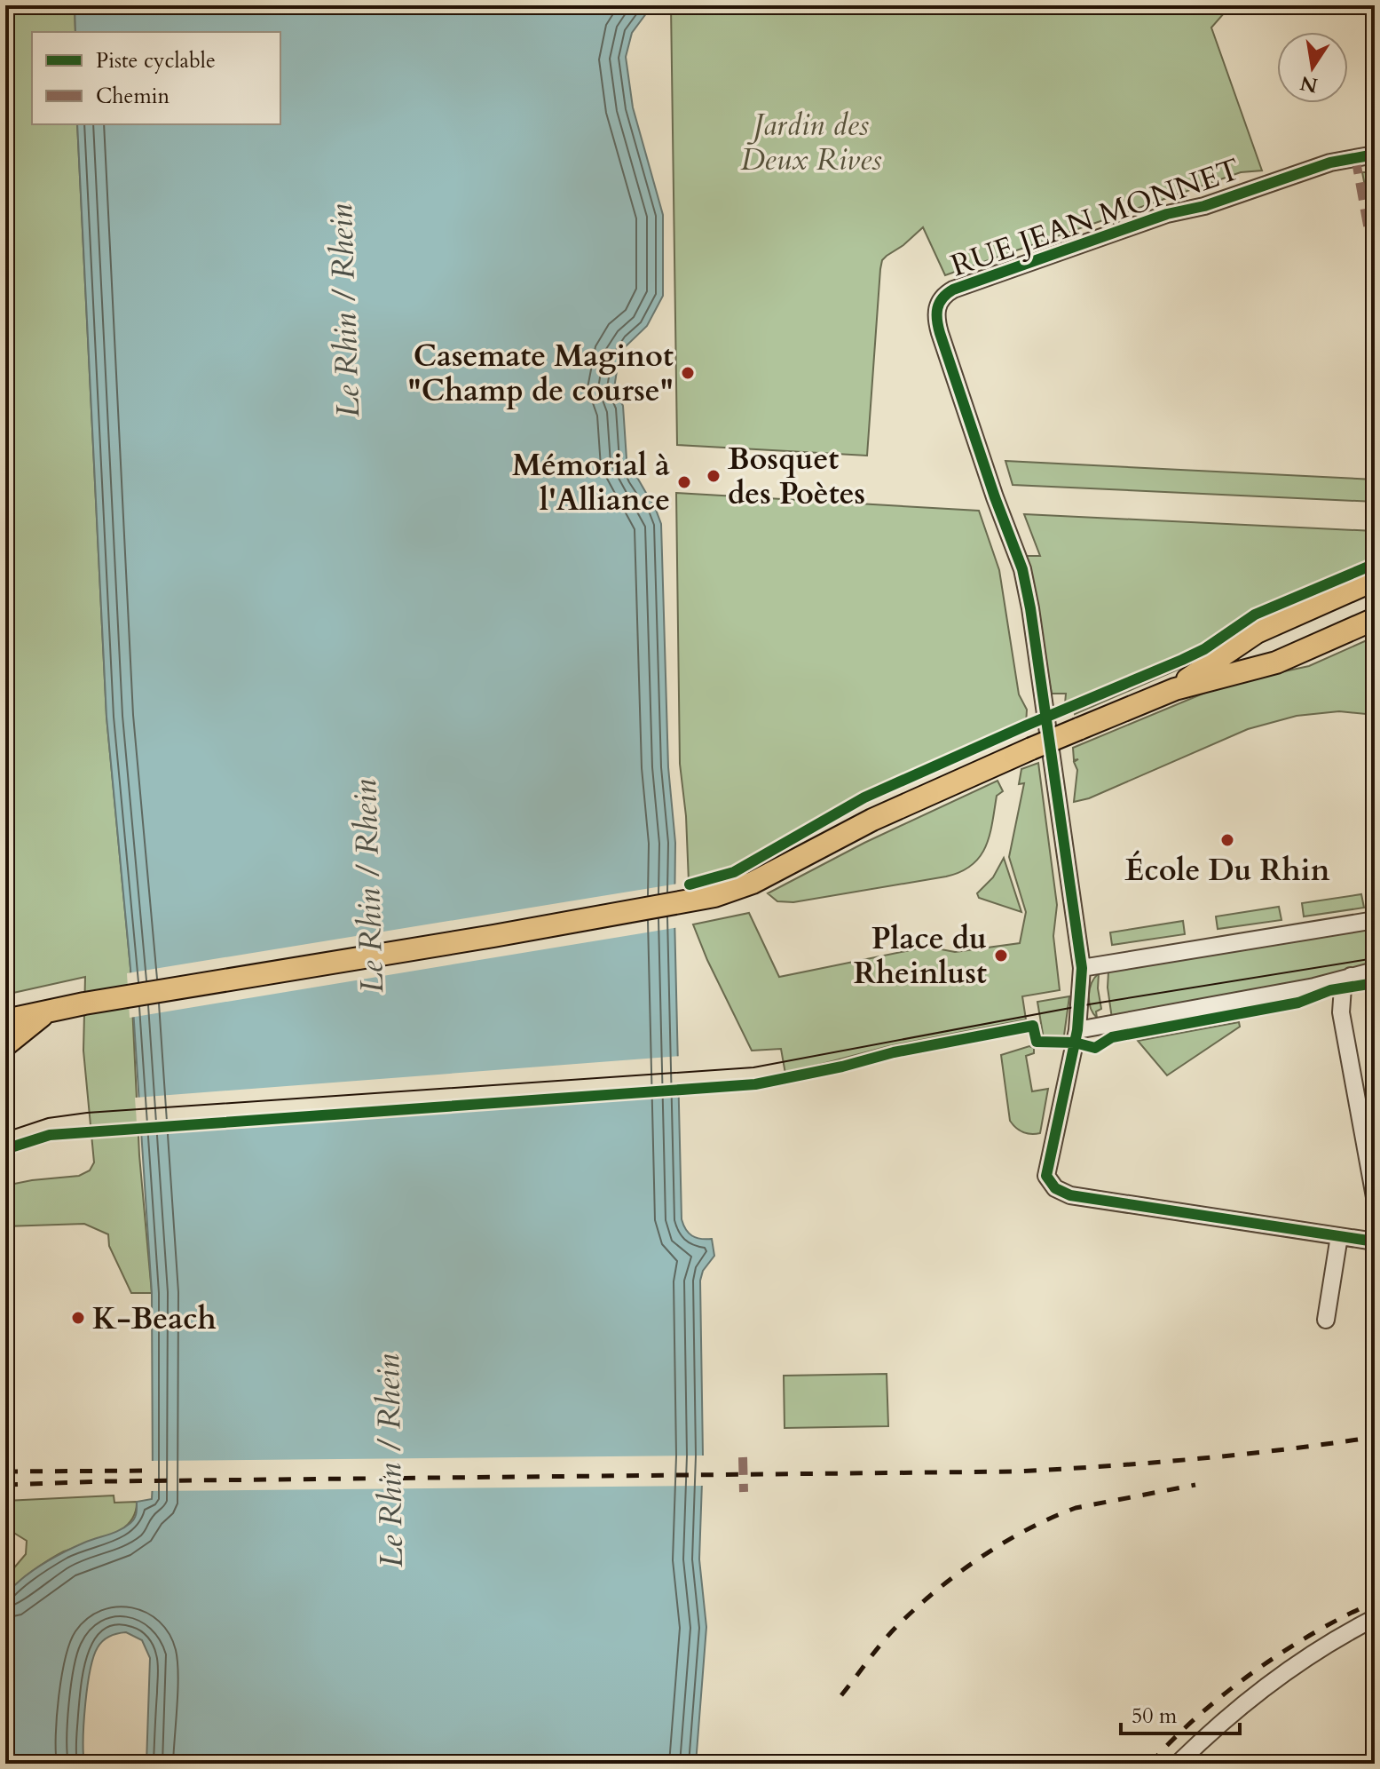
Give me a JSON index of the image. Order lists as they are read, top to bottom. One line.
{"streets":{"street":["RUE JEAN MONNET"]},"water":["Le Rhin / Rhein"],"parks":["Jardin des Deux Rives"],"places":["Casemate Maginot \"Champ de course\"","Bosquet des Poètes","Mémorial à l'Alliance","École Du Rhin","Place du Rheinlust","K-Beach"],"legend":["Piste cyclable","Chemin"],"scale_bar":"50 m","north":"bottom"}
